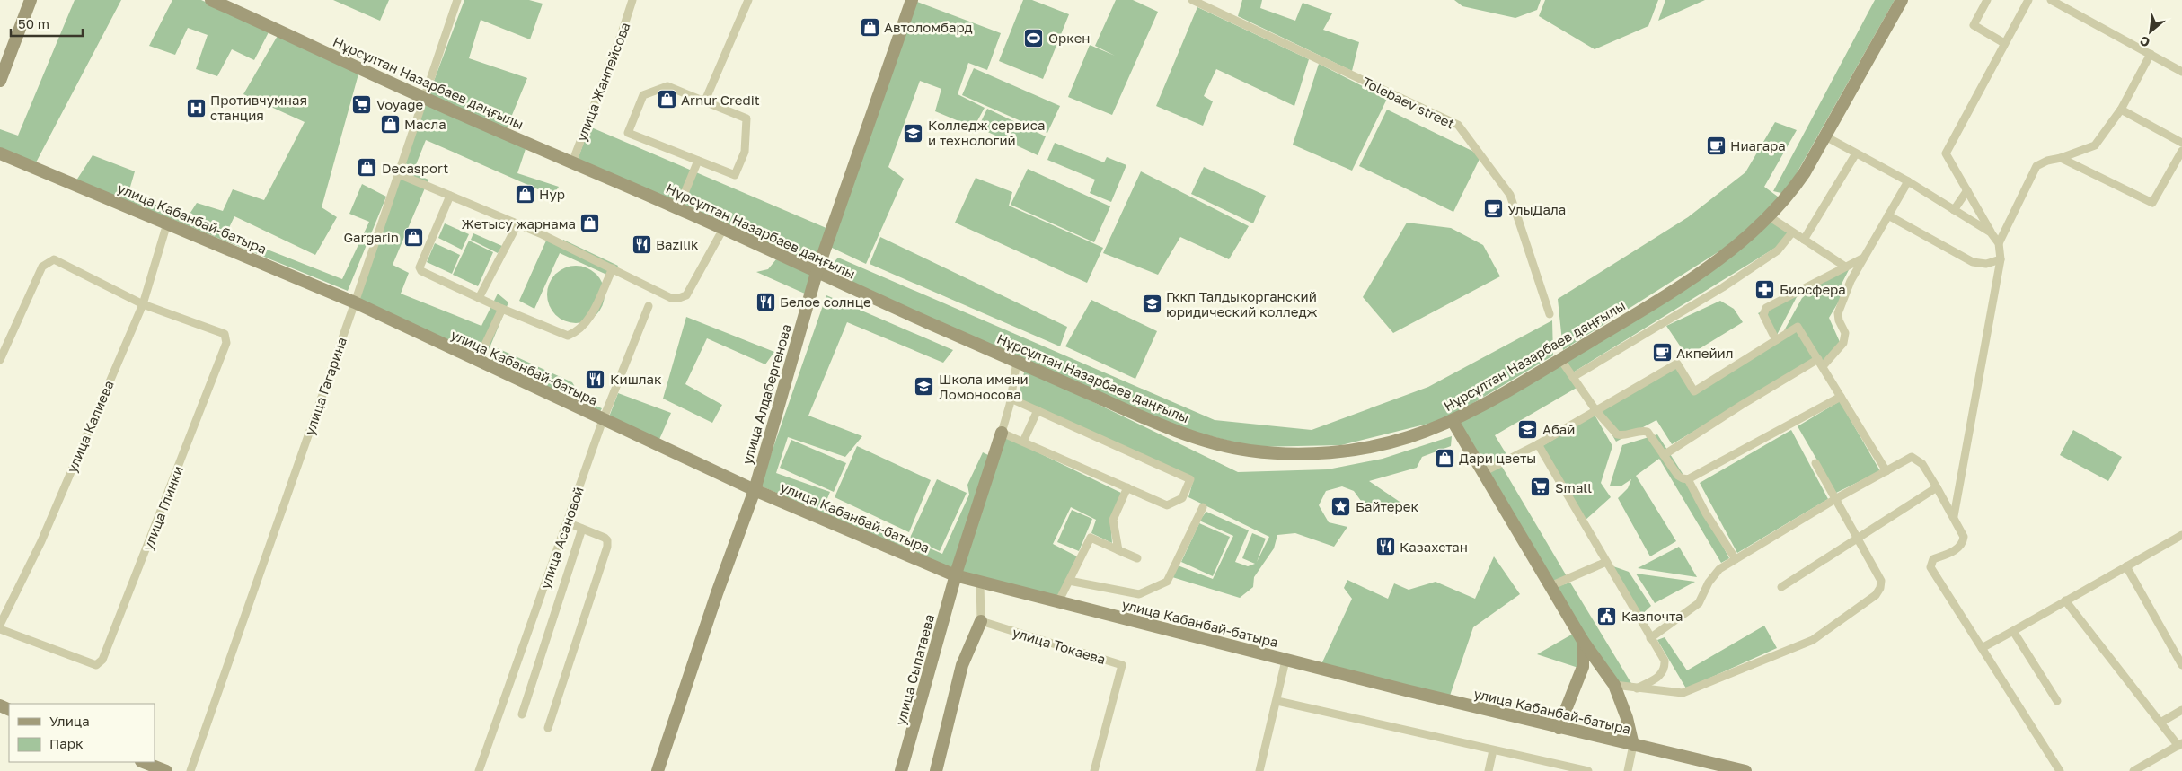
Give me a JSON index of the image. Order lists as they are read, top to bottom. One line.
{"streets":{"main road":["Нұрсұлтан Назарбаев даңғылы","улица Кабанбай-батыра","улица Алдабергенова","улица Сыпатаева"],"street":["улица Жанпейсова","Tolebaev street","улица Гагарина","улица Калиева","улица Глинки","улица Асановой","улица Токаева"]},"crossings":[["улица Жанпейсова","Нұрсұлтан Назарбаев даңғылы"],["Нұрсұлтан Назарбаев даңғылы","улица Гагарина"],["Нұрсұлтан Назарбаев даңғылы","улица Алдабергенова"],["улица Кабанбай-батыра","улица Гагарина"],["улица Кабанбай-батыра","улица Алдабергенова"],["улица Кабанбай-батыра","улица Калиева"],["улица Кабанбай-батыра","улица Асановой"],["улица Кабанбай-батыра","улица Сыпатаева"],["улица Калиева","улица Глинки"]],"places":{"shop":["Автоломбард","Arnur Credit","Масла","Decasport","Нур","Жетысу жарнама","Gargarin","Дари цветы"],"sports":["Оркен"],"supermarket":["Voyage","Small"],"hospital":["Противчумная станция"],"school or university":["Колледж сервиса и технологий","Гккп Талдыкорганский юридический колледж","Школа имени Ломоносова","Абай"],"cafe":["Ниагара","УлыДала","Акпейил"],"restaurant":["Bazilik","Белое солнце","Кишлак","Казахстан"],"pharmacy":["Биосфера"],"place":["Байтерек"],"public building":["Казпочта"]},"legend":["Улица","Парк"],"scale_bar":"50 m","north":"bottom left"}
